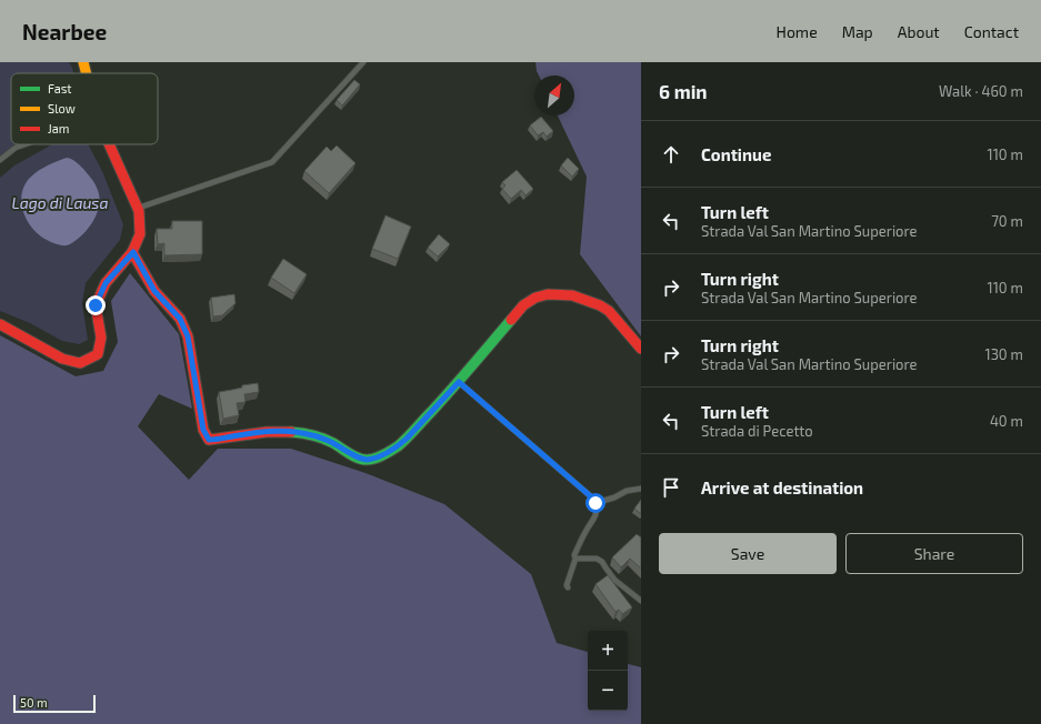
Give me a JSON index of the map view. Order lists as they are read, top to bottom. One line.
{"water":["Lago di Lausa"],"legend":["Fast","Slow","Jam"],"scale_bar":"50 m","north":"top right","page":{"header":"Nearbee","nav":["Home","Map","About","Contact"],"heading":["6 min","Walk · 460 m"],"list":[["Continue","110 m"],["Turn left","Strada Val San Martino Superiore","70 m"],["Turn right","Strada Val San Martino Superiore","110 m"],["Turn right","Strada Val San Martino Superiore","130 m"],["Turn left","Strada di Pecetto","40 m"],"Arrive at destination"],"buttons":["Save","Share"],"map_buttons":["+","−"],"scale":"50 m"}}
